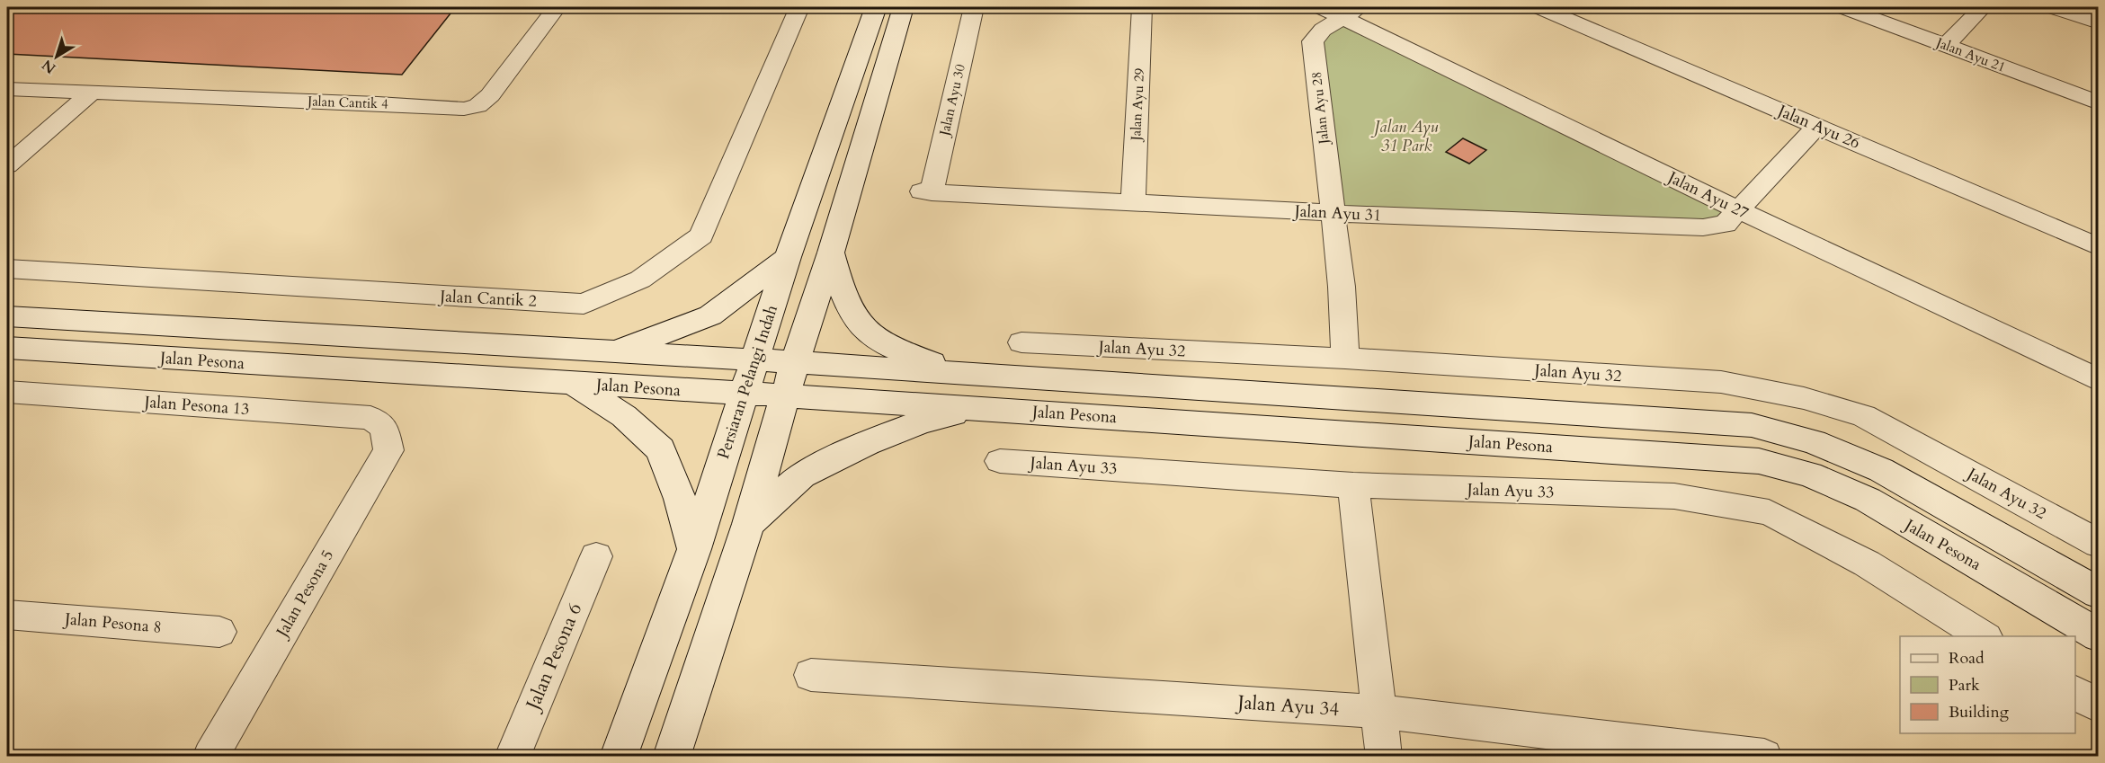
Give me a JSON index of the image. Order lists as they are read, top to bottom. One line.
{"streets":{"street":["Jalan Ayu 21","Jalan Ayu 30","Jalan Cantik 4","Jalan Ayu 29","Jalan Ayu 28","Jalan Ayu 26","Jalan Ayu 27","Jalan Ayu 31","Jalan Cantik 2","Jalan Ayu 32","Jalan Pesona","Persiaran Pelangi Indah","Jalan Pesona 13","Jalan Ayu 33","Jalan Pesona 5","Jalan Pesona 8","Jalan Pesona 6","Jalan Ayu 34"]},"crossings":[["Jalan Ayu 30","Jalan Ayu 31"],["Jalan Ayu 29","Jalan Ayu 31"],["Jalan Ayu 28","Jalan Ayu 27"],["Jalan Ayu 28","Jalan Ayu 31"],["Jalan Ayu 26","Jalan Ayu 31"],["Jalan Ayu 27","Jalan Ayu 31"],["Jalan Pesona","Persiaran Pelangi Indah"],["Jalan Pesona 13","Jalan Pesona 5"]],"parks":["Jalan Ayu 31 Park"],"legend":["Road","Park","Building"],"north":"bottom left"}
